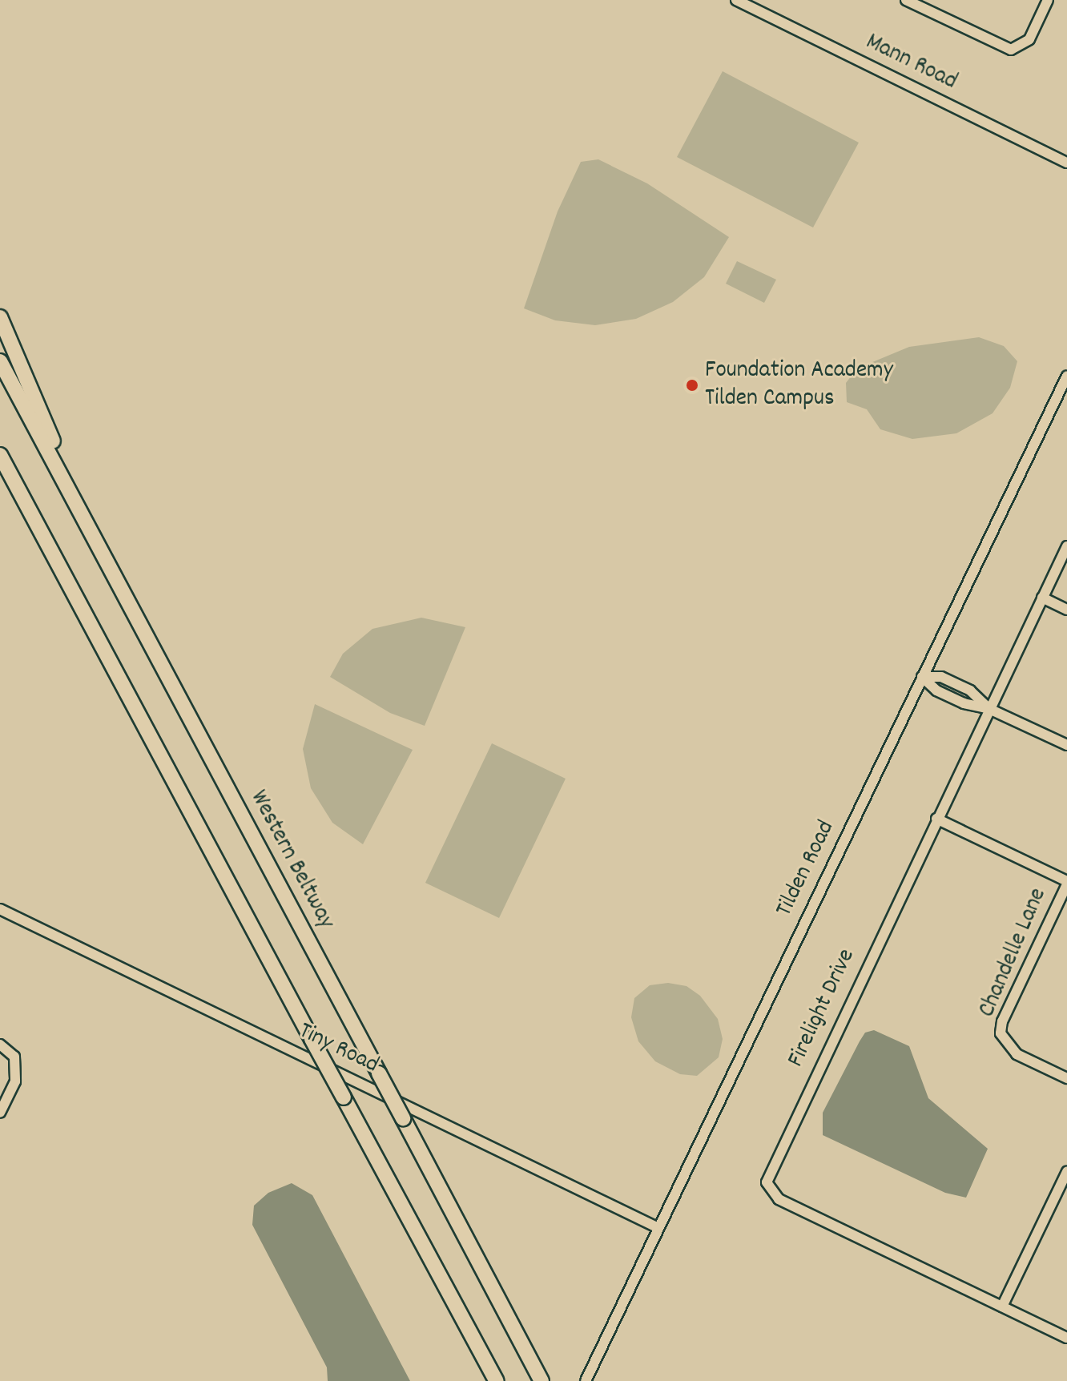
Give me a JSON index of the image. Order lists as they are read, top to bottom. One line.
{"streets":{"highway":["Western Beltway"],"street":["Mann Road","Tilden Road","Chandelle Lane","Firelight Drive","Tiny Road"]},"crossings":[["Tilden Road","Tiny Road"]],"places":["Foundation Academy Tilden Campus"]}
